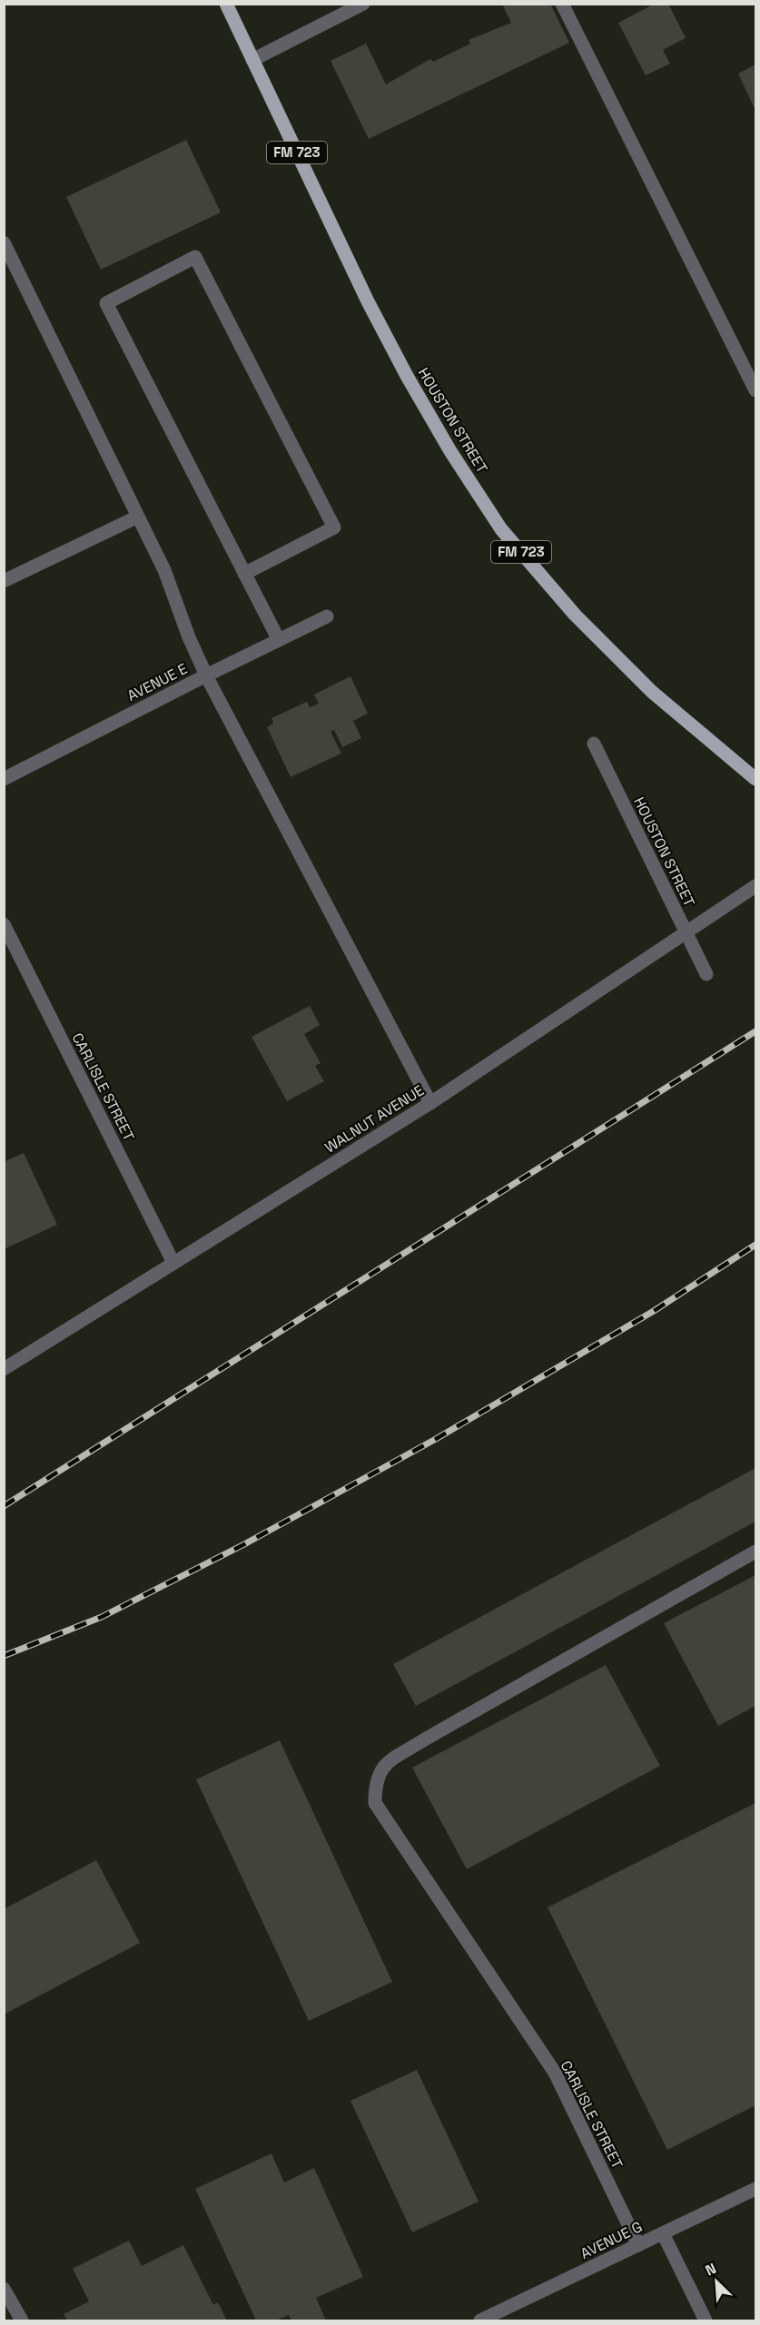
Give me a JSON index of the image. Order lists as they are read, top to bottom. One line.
{"streets":{"main road":["FM 723","HOUSTON STREET"],"street":["AVENUE E","CARLISLE STREET","WALNUT AVENUE","AVENUE G"]},"crossings":[["HOUSTON STREET","WALNUT AVENUE"],["CARLISLE STREET","WALNUT AVENUE"],["CARLISLE STREET","AVENUE G"]],"north":"top left"}
